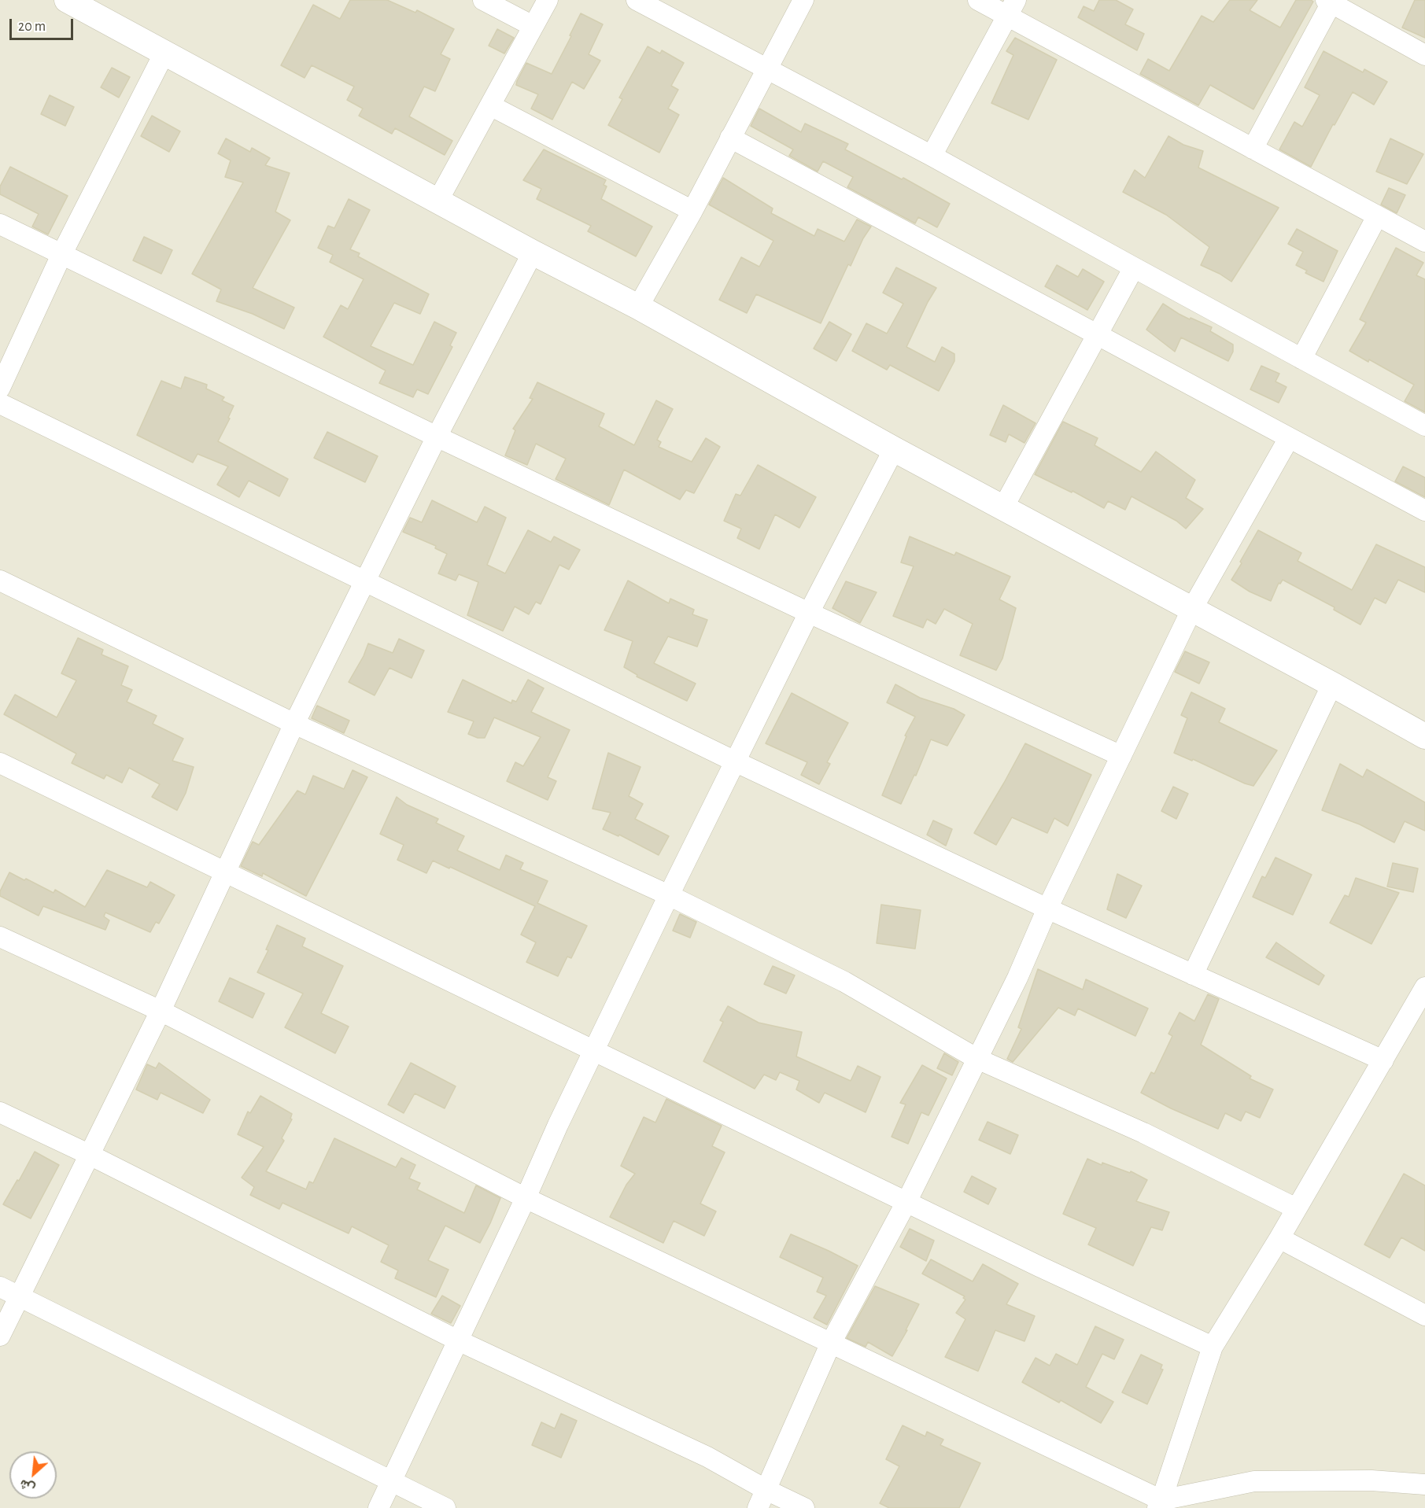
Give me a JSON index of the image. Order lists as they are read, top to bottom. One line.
{"scale_bar":"20 m","north":"bottom left"}
